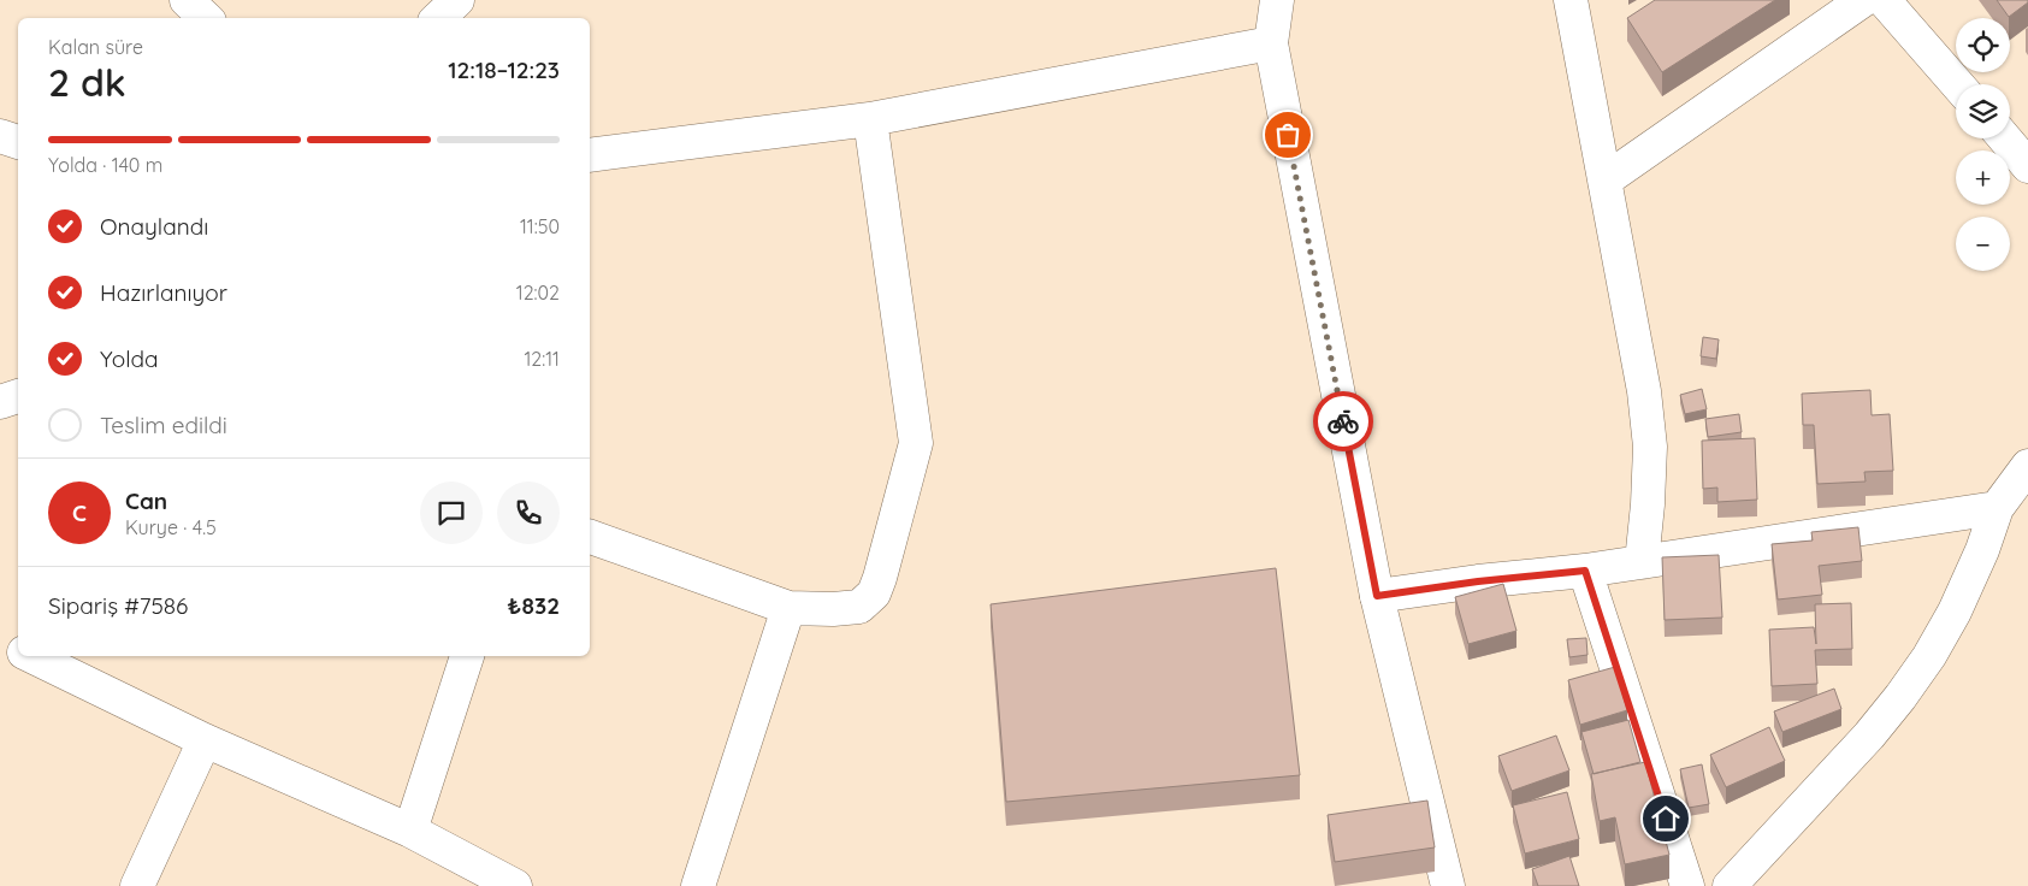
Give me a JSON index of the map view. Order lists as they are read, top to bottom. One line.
{"page":{"map_buttons":["+","−"],"heading":["2 dk","Kalan süre","12:18–12:23"],"panel":["Can","Kurye · 4.5","Sipariş #7586","₺832"],"bar":"Yolda · 140 m","list":[["Onaylandı","11:50"],["Hazırlanıyor","12:02"],["Yolda","12:11"],"Teslim edildi"],"round":"C"}}
